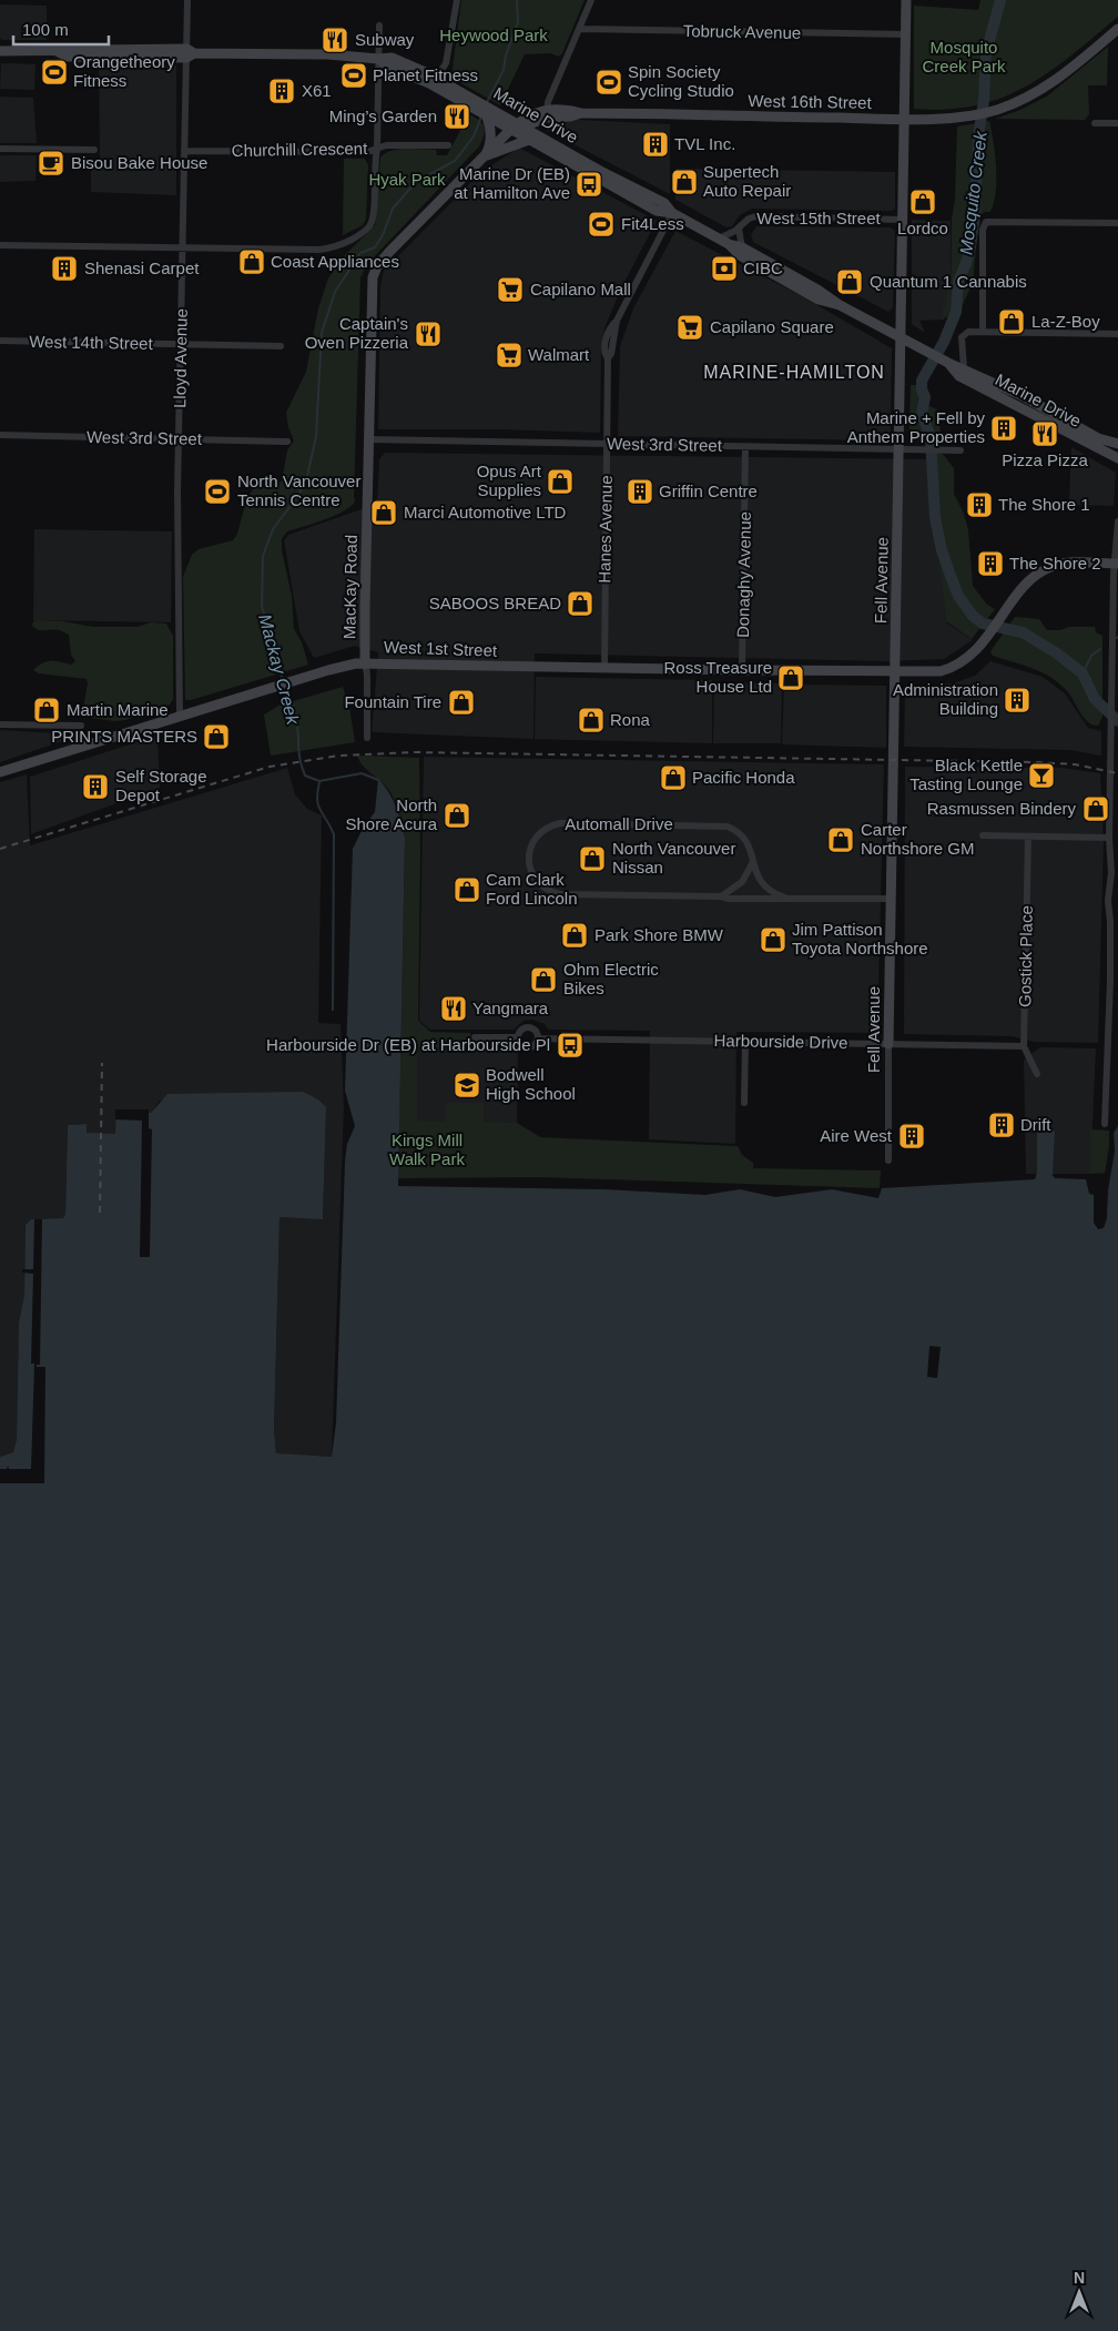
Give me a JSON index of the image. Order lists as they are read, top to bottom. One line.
{"streets":{"main road":["West 16th Street","Marine Drive","Fell Avenue","MacKay Road","West 1st Street"],"street":["Tobruck Avenue","Churchill Crescent","West 15th Street","West 14th Street","Lloyd Avenue","West 3rd Street","Hanes Avenue","Donaghy Avenue","Automall Drive","Gostick Place","Harbourside Drive"]},"crossings":[["Tobruck Avenue","Fell Avenue"],["West 16th Street","Marine Drive"],["West 16th Street","Fell Avenue"],["Marine Drive","West 15th Street"],["Marine Drive","Lloyd Avenue"],["Marine Drive","Hanes Avenue"],["Marine Drive","Fell Avenue"],["Churchill Crescent","Lloyd Avenue"],["West 15th Street","Fell Avenue"],["West 14th Street","Lloyd Avenue"],["Lloyd Avenue","West 3rd Street"],["Lloyd Avenue","West 1st Street"],["West 3rd Street","Hanes Avenue"],["West 3rd Street","Donaghy Avenue"],["West 3rd Street","Fell Avenue"],["West 3rd Street","MacKay Road"],["Hanes Avenue","West 1st Street"],["Donaghy Avenue","West 1st Street"],["Fell Avenue","West 1st Street"],["Fell Avenue","Automall Drive"],["Fell Avenue","Harbourside Drive"],["MacKay Road","West 1st Street"],["Gostick Place","Harbourside Drive"]],"districts":["MARINE-HAMILTON"],"water":["Mosquito Creek","Mackay Creek"],"parks":["Heywood Park","Mosquito Creek Park","Hyak Park","Kings Mill Walk Park"],"places":{"restaurant":["Subway","Ming’s Garden","Captain's Oven Pizzeria","Pizza Pizza","Yangmara"],"sports":["Orangetheory Fitness","Planet Fitness","Spin Society Cycling Studio","Fit4Less","North Vancouver Tennis Centre"],"building":["X61","TVL Inc.","Shenasi Carpet","Marine + Fell by Anthem Properties","Griffin Centre","The Shore 1","The Shore 2","Administration Building","Self Storage Depot","Drift","Aire West"],"cafe":["Bisou Bake House"],"shop":["Supertech Auto Repair","Lordco","Coast Appliances","Quantum 1 Cannabis","La-Z-Boy","Opus Art Supplies","Marci Automotive LTD","SABOOS BREAD","Ross Treasure House Ltd","Fountain Tire","Martin Marine","Rona","PRINTS MASTERS","Pacific Honda","Rasmussen Bindery","North Shore Acura","Carter Northshore GM","North Vancouver Nissan","Cam Clark Ford Lincoln","Park Shore BMW","Jim Pattison Toyota Northshore","Ohm Electric Bikes"],"bus stop":["Marine Dr (EB) at Hamilton Ave","Harbourside Dr (EB) at Harbourside Pl"],"bank":["CIBC"],"supermarket":["Capilano Mall","Capilano Square","Walmart"],"bar":["Black Kettle Tasting Lounge"],"school or university":["Bodwell High School"]},"scale_bar":"100 m","north":"top"}
